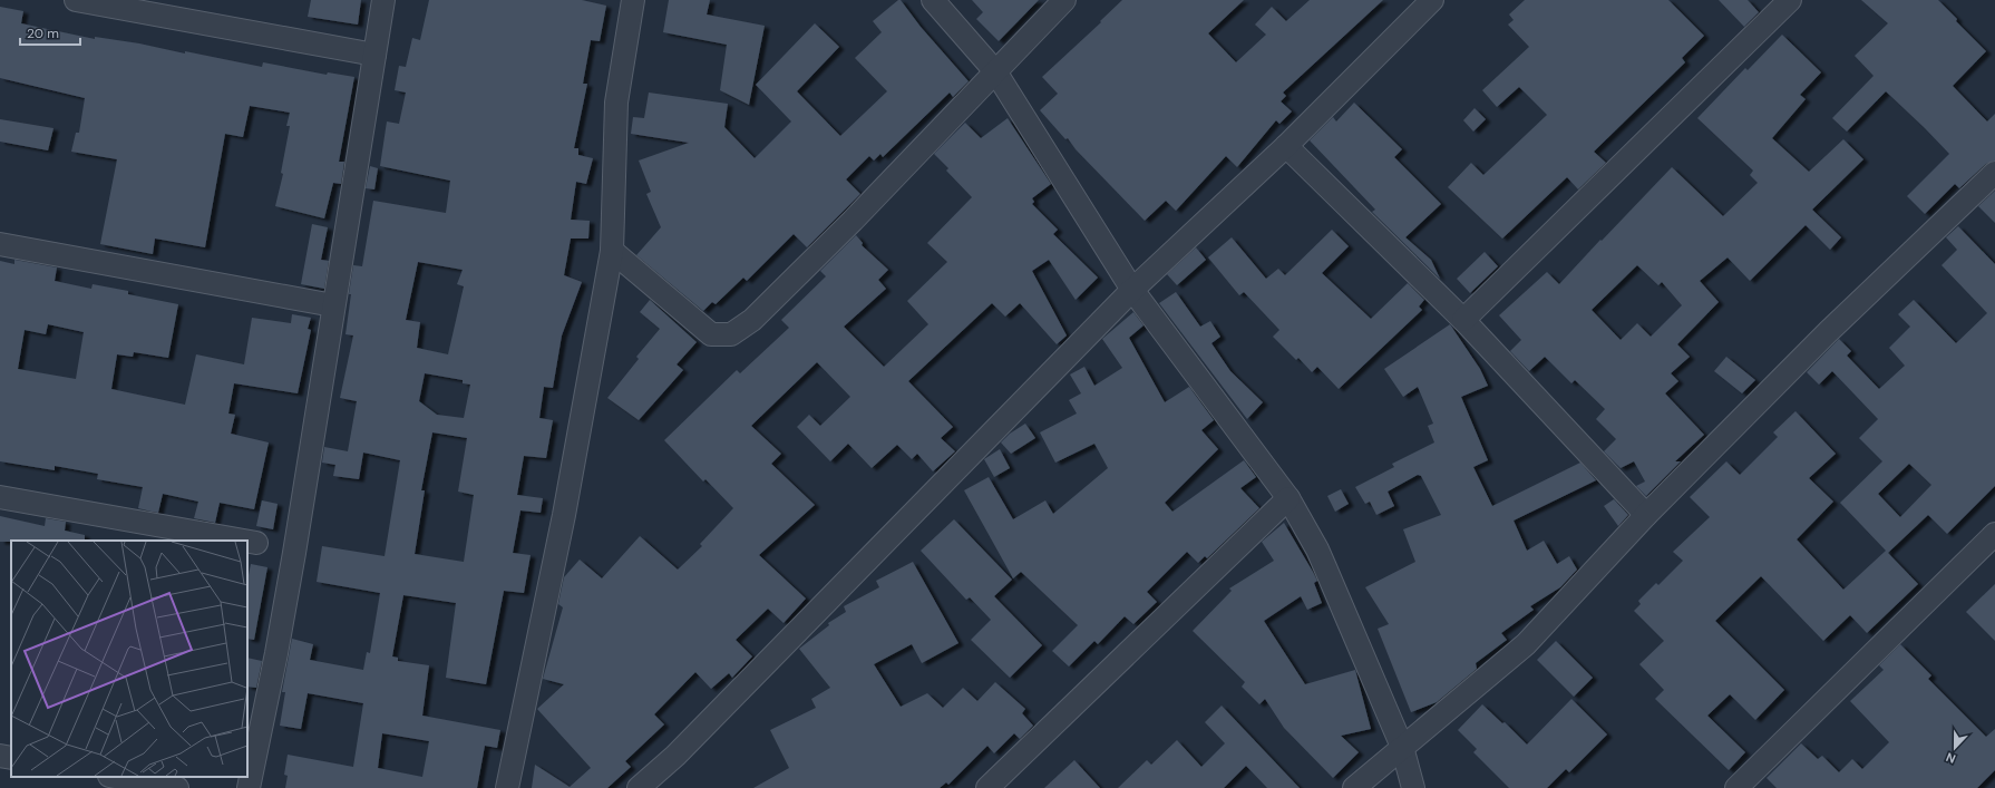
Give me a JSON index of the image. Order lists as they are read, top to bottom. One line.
{"scale_bar":"20 m","north":"bottom"}
